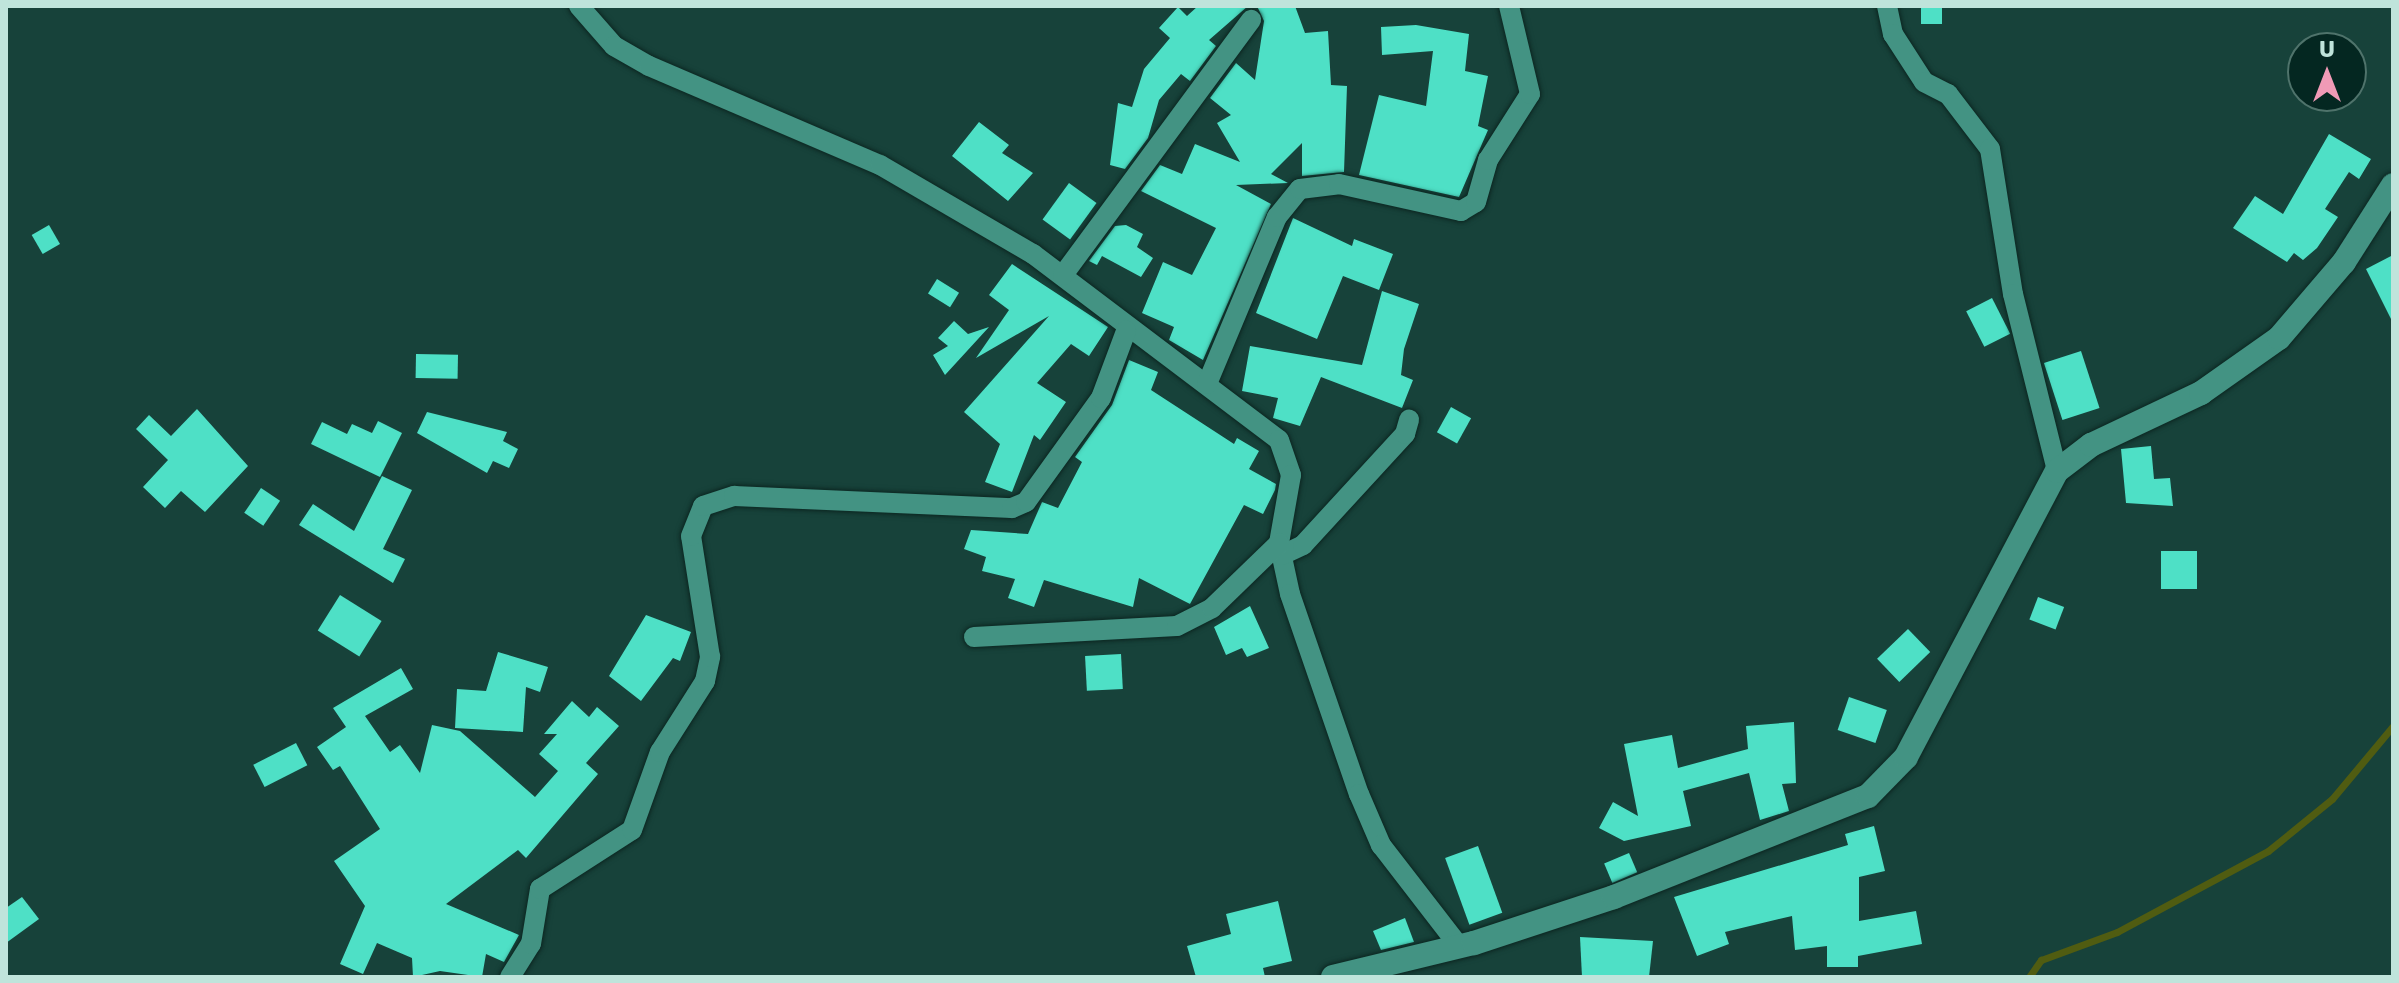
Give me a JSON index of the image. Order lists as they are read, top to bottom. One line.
{"north":"top"}
